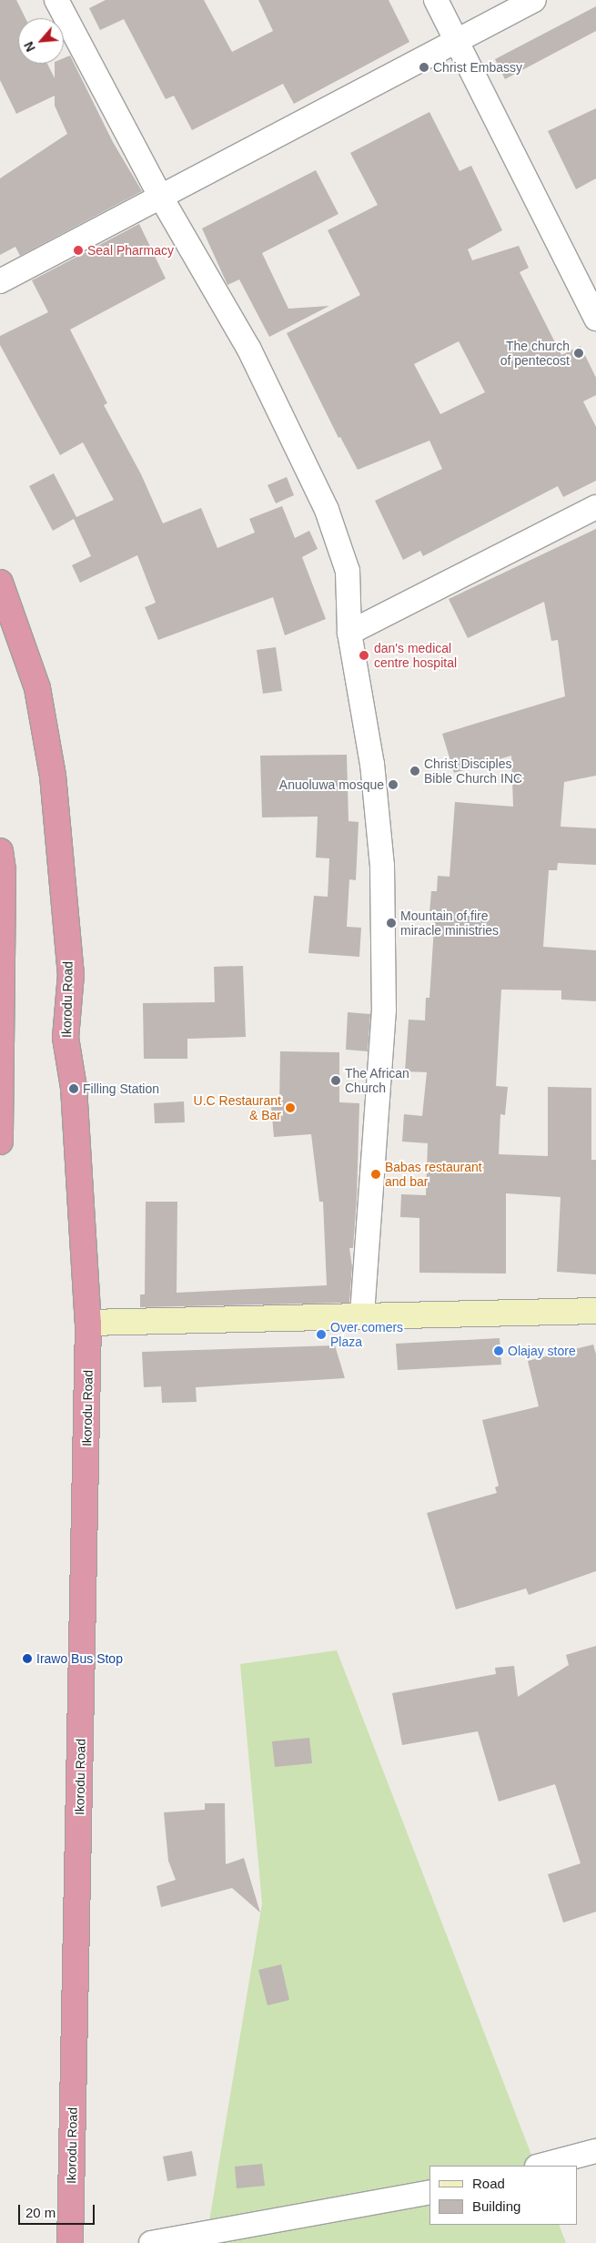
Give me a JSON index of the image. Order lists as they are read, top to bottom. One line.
{"streets":{"highway":["Ikorodu Road"]},"places":["Christ Embassy","Seal Pharmacy","The church of pentecost","dan's medical centre hospital","Christ Disciples Bible Church INC","Anuoluwa mosque","Mountain of fire miracle ministries","The African Church","Filling Station","U.C Restaurant & Bar","Babas restaurant and bar","Over comers Plaza","Olajay store","Irawo Bus Stop"],"legend":["Road","Building"],"scale_bar":"20 m","north":"bottom left"}
